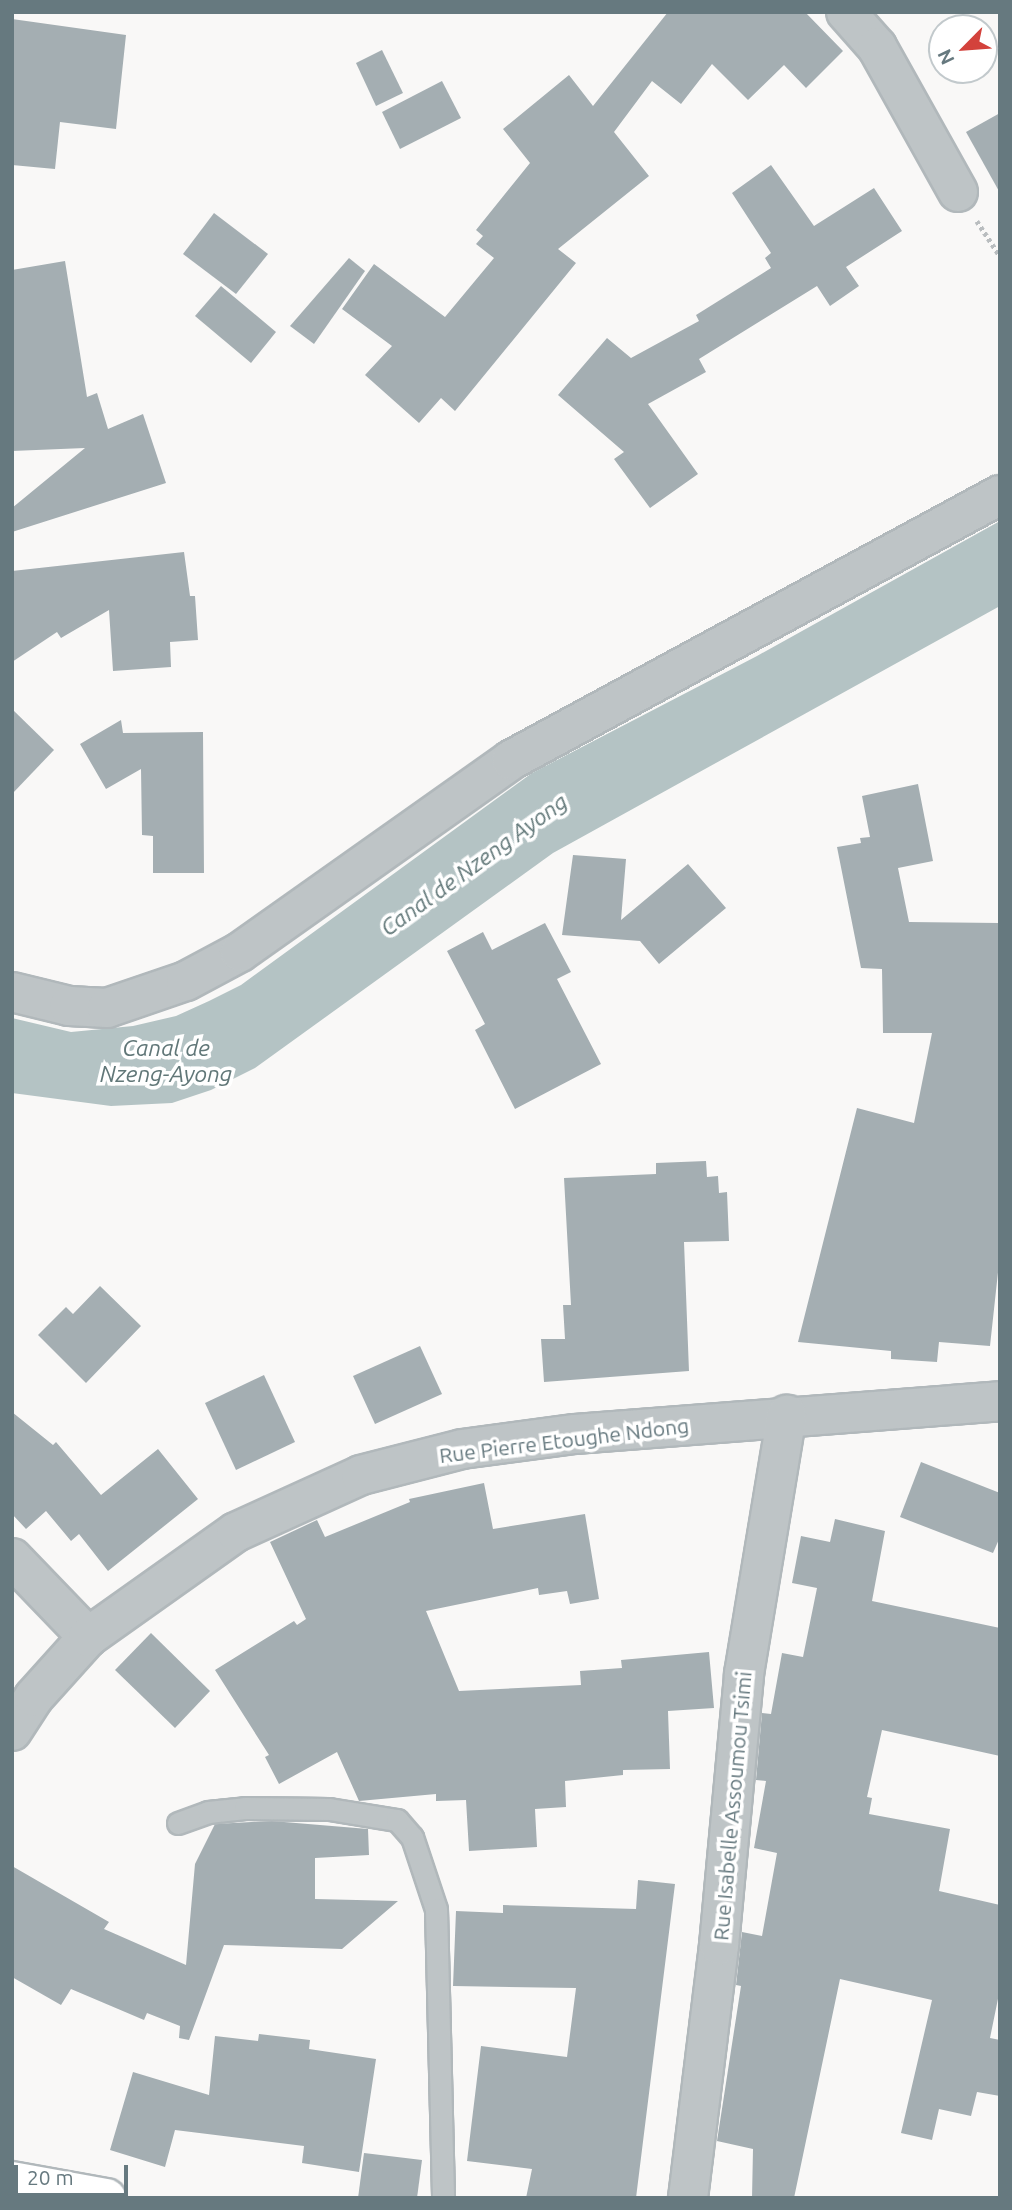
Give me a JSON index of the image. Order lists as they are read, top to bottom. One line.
{"streets":{"street":["Rue Pierre Etoughe Ndong","Rue Isabelle Assoumou Tsimi"]},"crossings":[["Rue Pierre Etoughe Ndong","Rue Isabelle Assoumou Tsimi"]],"water":["Canal de Nzeng Ayong","Canal de Nzeng-Ayong"],"scale_bar":"20 m","north":"bottom left"}
